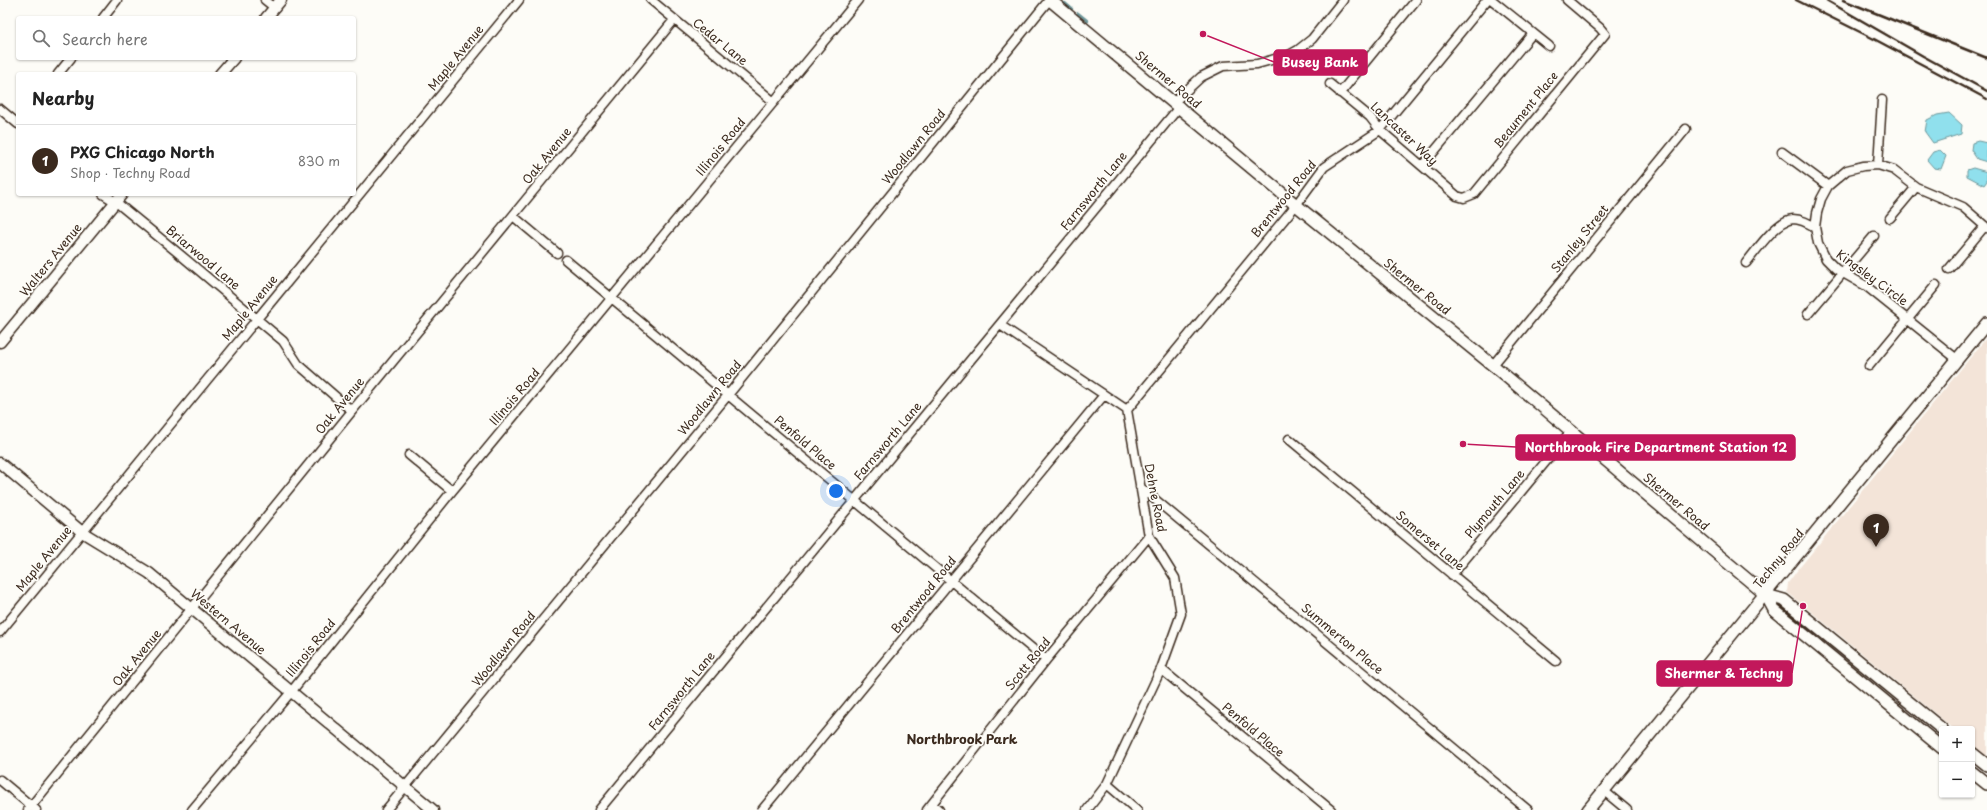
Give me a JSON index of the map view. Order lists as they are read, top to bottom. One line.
{"streets":{"main road":["Shermer Road","Techny Road"],"street":["Cedar Lane","Maple Avenue","Beaument Place","Lancaster Way","Illinois Road","Woodlawn Road","Oak Avenue","Farnsworth Lane","Brentwood Road","Stanley Street","Briarwood Lane","Walters Avenue","Kingsley Circle","Penfold Place","Dehne Road","Plymouth Lane","Somerset Lane","Western Avenue","Summerton Place","Scott Road"]},"crossings":[["Cedar Lane","Illinois Road"],["Cedar Lane","Oak Avenue"],["Maple Avenue","Briarwood Lane"],["Maple Avenue","Western Avenue"],["Shermer Road","Woodlawn Road"],["Shermer Road","Farnsworth Lane"],["Shermer Road","Brentwood Road"],["Shermer Road","Stanley Street"],["Shermer Road","Plymouth Lane"],["Shermer Road","Techny Road"],["Beaument Place","Lancaster Way"],["Lancaster Way","Brentwood Road"],["Illinois Road","Penfold Place"],["Illinois Road","Western Avenue"],["Woodlawn Road","Penfold Place"],["Woodlawn Road","Western Avenue"],["Oak Avenue","Briarwood Lane"],["Oak Avenue","Western Avenue"],["Farnsworth Lane","Penfold Place"],["Brentwood Road","Penfold Place"],["Brentwood Road","Dehne Road"],["Briarwood Lane","Walters Avenue"],["Kingsley Circle","Techny Road"],["Penfold Place","Dehne Road"],["Penfold Place","Scott Road"],["Dehne Road","Summerton Place"],["Dehne Road","Scott Road"],["Plymouth Lane","Somerset Lane"]],"districts":["Northbrook Park"],"places":["Busey Bank","Northbrook Fire Department Station 12","Shermer & Techny"],"page":{"search":"Search here","heading":"Nearby","list":[{"mark":"1","name":"PXG Chicago North","note":"Shop · Techny Road","value":"830 m"}],"pins":"1","map_buttons":["+","−"]}}
